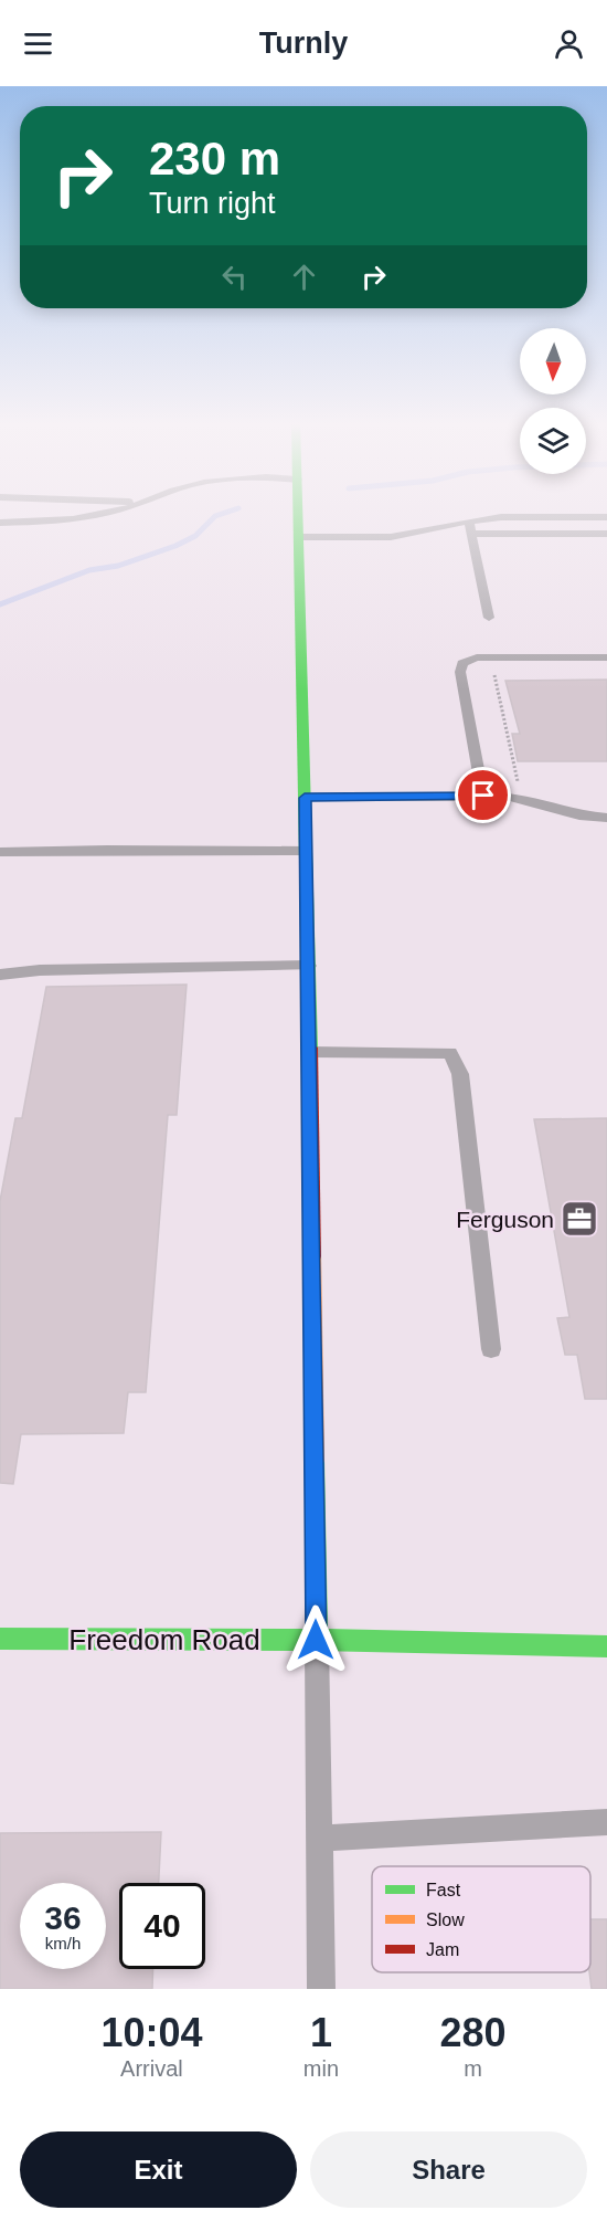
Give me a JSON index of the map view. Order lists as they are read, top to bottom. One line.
{"streets":{"street":["Freedom Road"]},"places":{"office":["Ferguson"]},"legend":["Fast","Slow","Jam"],"north":"bottom","page":{"header":"Turnly","turn":["230 m","Turn right"],"speed":"36 km/h","limit":"40","eta":["10:04","Arrival","1","min","280","m"],"buttons":["Exit","Share"]}}
